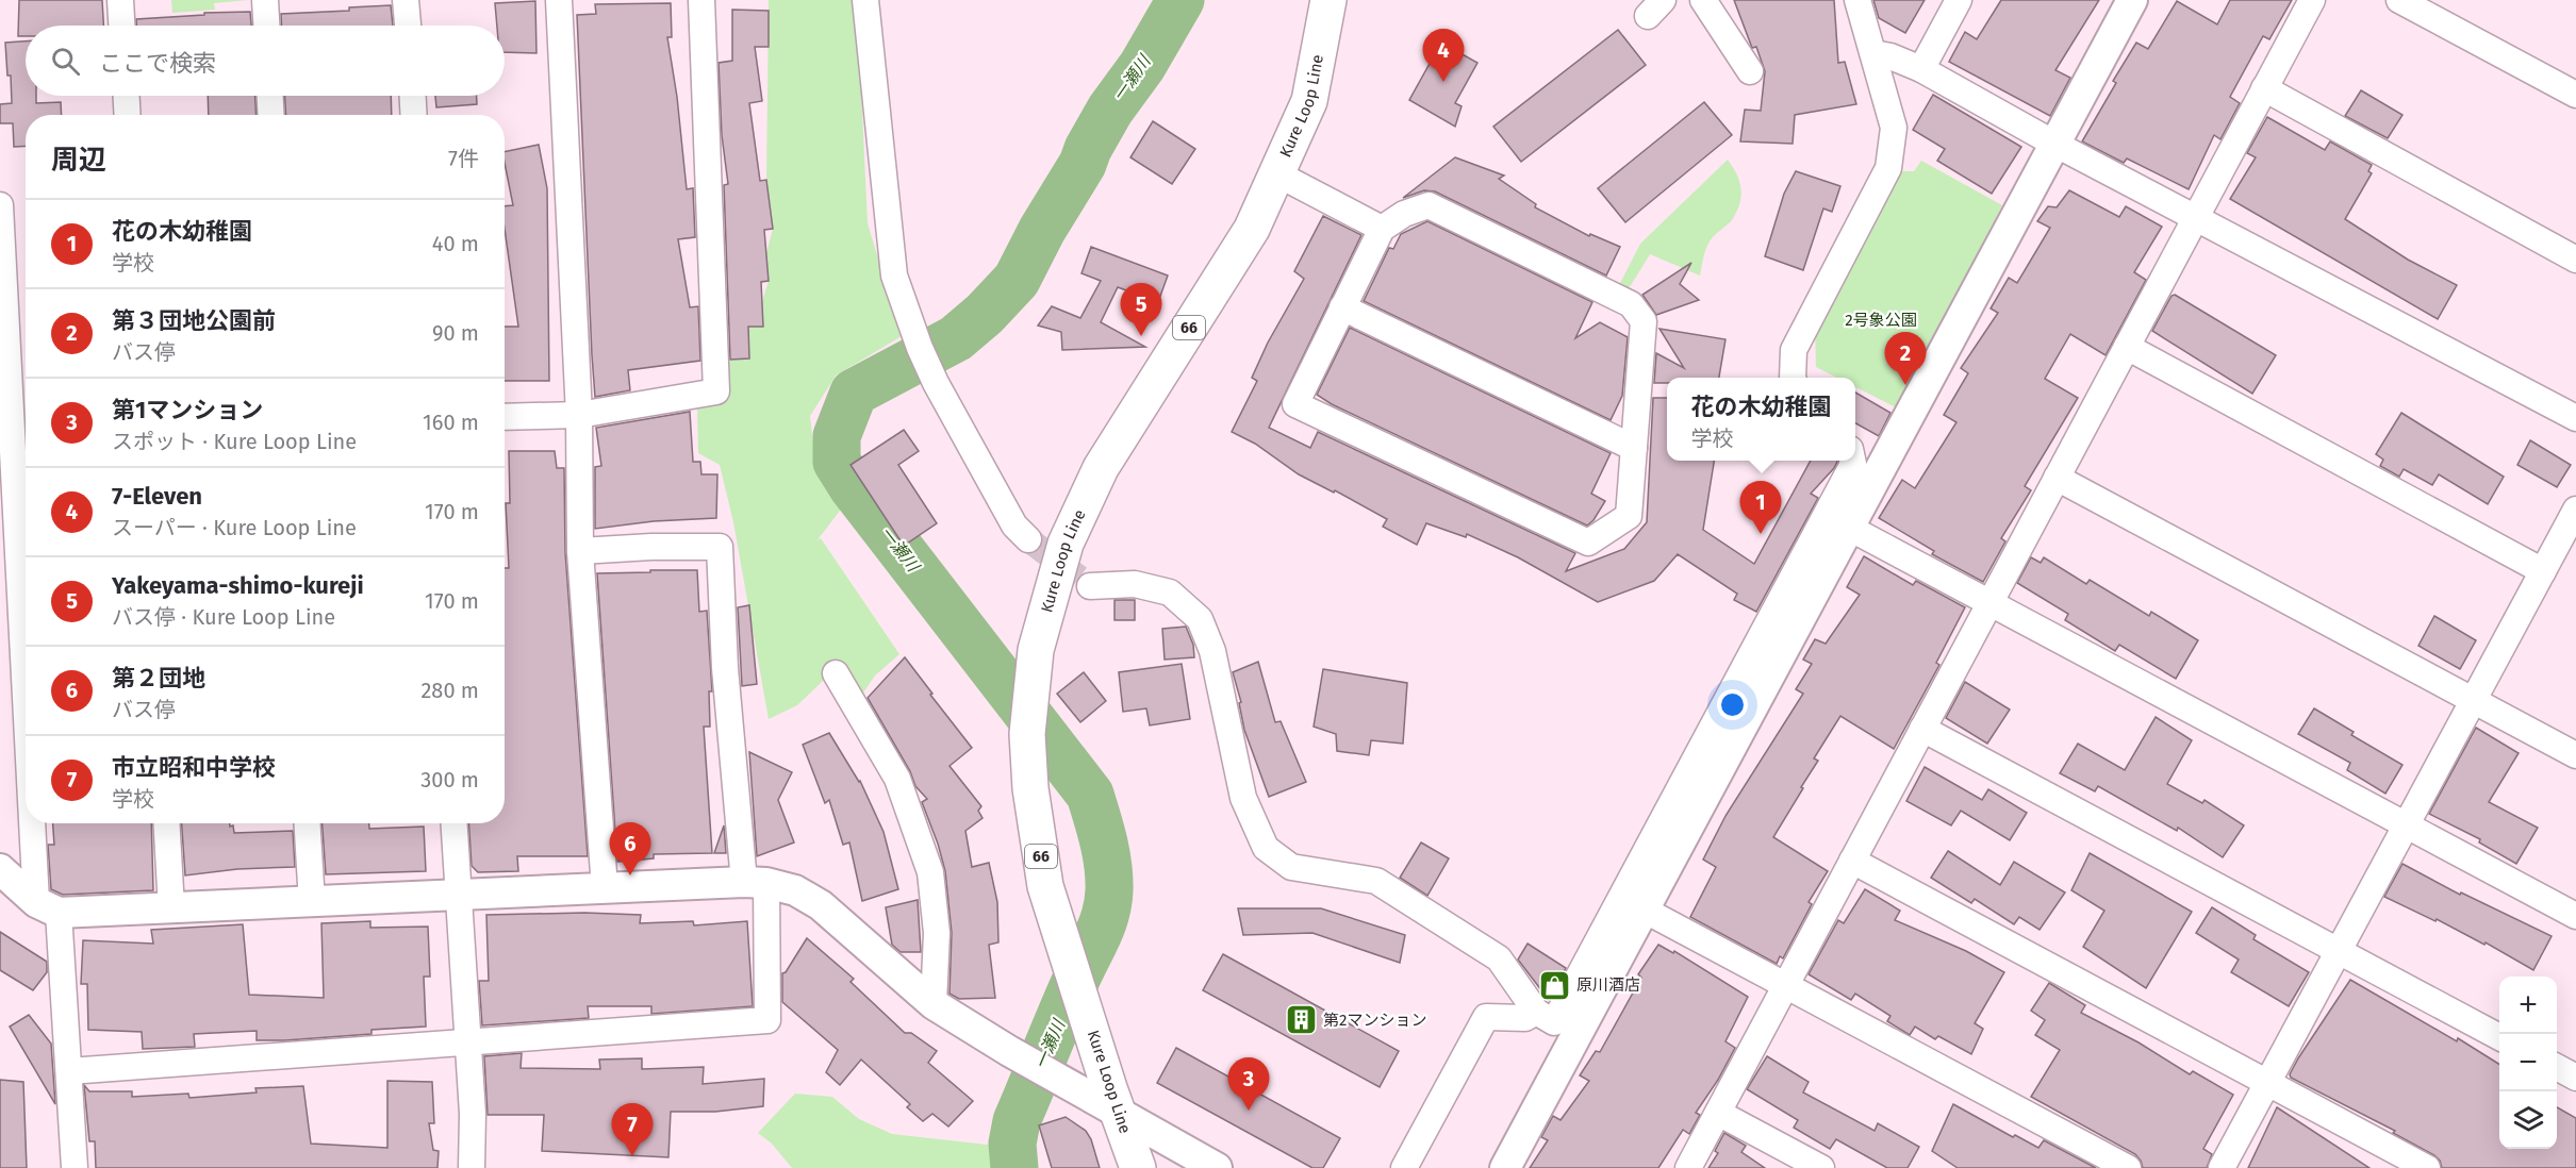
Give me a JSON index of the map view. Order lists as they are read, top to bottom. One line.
{"streets":{"main road":["Kure Loop Line","66"]},"water":["一瀬川"],"parks":["2号象公園"],"places":{"shop":["原川酒店"],"building":["第2マンション"]},"page":{"search":"ここで検索","pins":["4","5","2","1","6","3","7"],"heading":["周辺","7件"],"list":[{"mark":"1","name":"花の木幼稚園","note":"学校","value":"40 m"},{"mark":"2","name":"第３団地公園前","note":"バス停","value":"90 m"},{"mark":"3","name":"第1マンション","note":"スポット · Kure Loop Line","value":"160 m"},{"mark":"4","name":"7-Eleven","note":"スーパー · Kure Loop Line","value":"170 m"},{"mark":"5","name":"Yakeyama-shimo-kureji","note":"バス停 · Kure Loop Line","value":"170 m"},{"mark":"6","name":"第２団地","note":"バス停","value":"280 m"},{"mark":"7","name":"市立昭和中学校","note":"学校","value":"300 m"}],"popup":["花の木幼稚園","学校"],"map_buttons":["+","−"]}}
